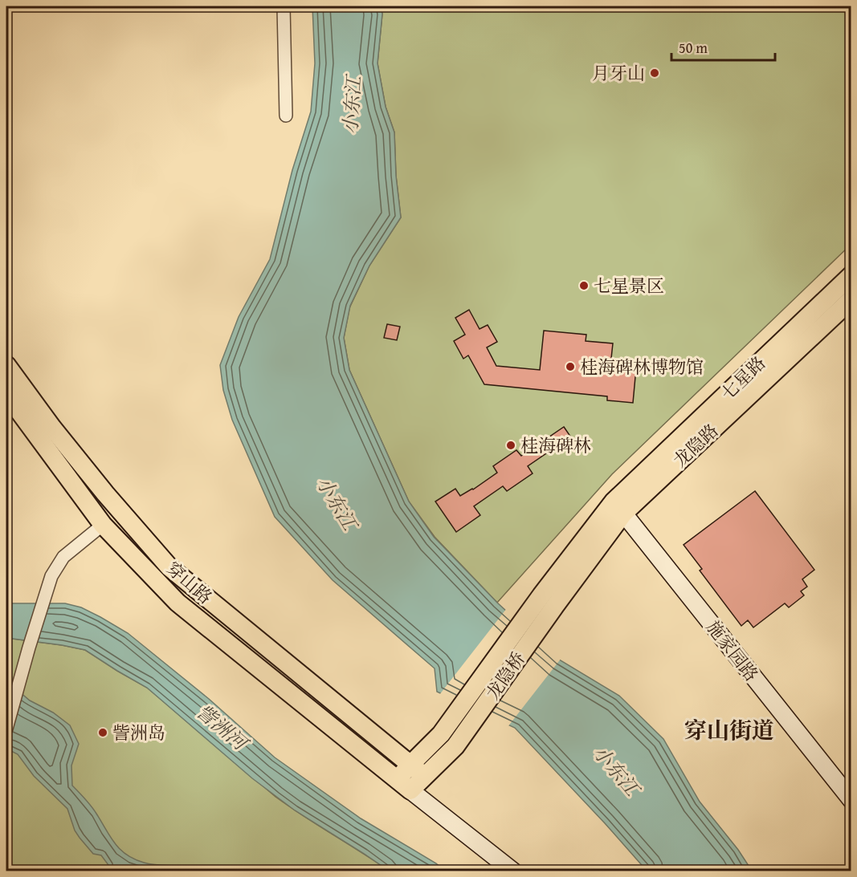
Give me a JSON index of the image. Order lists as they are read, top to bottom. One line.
{"streets":{"main road":["七星路","龙隐路","穿山路","龙隐桥"],"street":["施家园路"]},"crossings":[["七星路","龙隐路"],["七星路","施家园路"],["龙隐路","施家园路"],["龙隐路","龙隐桥"],["穿山路","龙隐桥"]],"districts":["穿山街道"],"water":["小东江","訾洲河"],"places":["月牙山","七星景区","桂海碑林博物馆","桂海碑林","訾洲岛"],"scale_bar":"50 m"}
